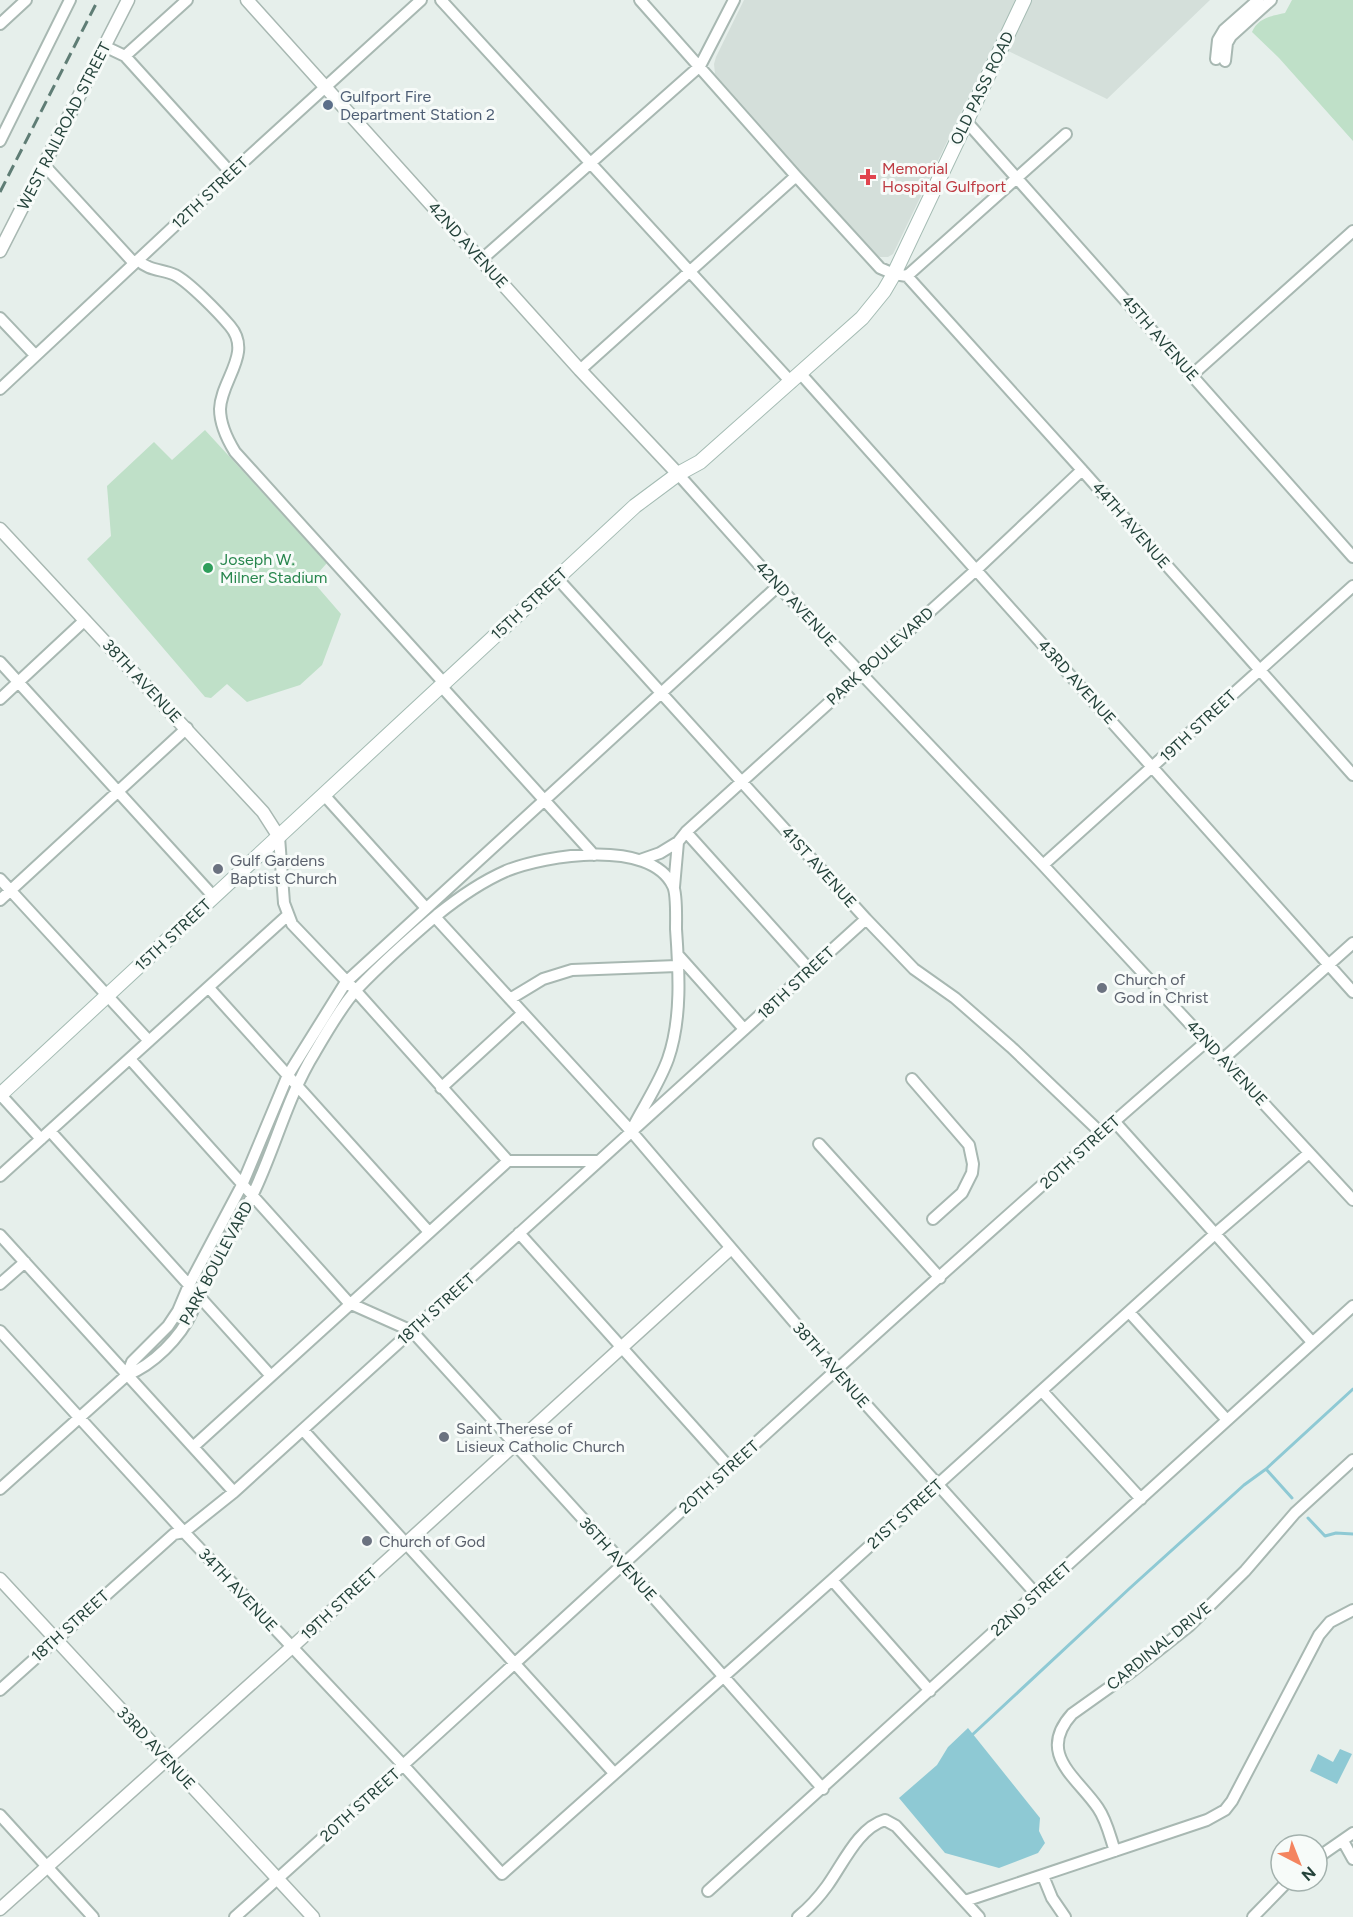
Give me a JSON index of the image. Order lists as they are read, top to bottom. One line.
{"streets":{"main road":["OLD PASS ROAD","15TH STREET"],"street":["WEST RAILROAD STREET","12TH STREET","42ND AVENUE","45TH AVENUE","44TH AVENUE","PARK BOULEVARD","38TH AVENUE","43RD AVENUE","19TH STREET","41ST AVENUE","18TH STREET","20TH STREET","21ST STREET","36TH AVENUE","34TH AVENUE","22ND STREET","CARDINAL DRIVE","33RD AVENUE"]},"crossings":[["OLD PASS ROAD","45TH AVENUE"],["OLD PASS ROAD","44TH AVENUE"],["OLD PASS ROAD","15TH STREET"],["12TH STREET","42ND AVENUE"],["42ND AVENUE","15TH STREET"],["42ND AVENUE","PARK BOULEVARD"],["42ND AVENUE","19TH STREET"],["42ND AVENUE","20TH STREET"],["42ND AVENUE","21ST STREET"],["45TH AVENUE","15TH STREET"],["44TH AVENUE","15TH STREET"],["44TH AVENUE","PARK BOULEVARD"],["44TH AVENUE","19TH STREET"],["15TH STREET","38TH AVENUE"],["15TH STREET","43RD AVENUE"],["15TH STREET","41ST AVENUE"],["PARK BOULEVARD","38TH AVENUE"],["PARK BOULEVARD","43RD AVENUE"],["PARK BOULEVARD","41ST AVENUE"],["38TH AVENUE","19TH STREET"],["38TH AVENUE","18TH STREET"],["38TH AVENUE","20TH STREET"],["38TH AVENUE","21ST STREET"],["38TH AVENUE","22ND STREET"],["43RD AVENUE","19TH STREET"],["19TH STREET","36TH AVENUE"],["19TH STREET","34TH AVENUE"],["19TH STREET","33RD AVENUE"],["41ST AVENUE","18TH STREET"],["41ST AVENUE","20TH STREET"],["18TH STREET","36TH AVENUE"],["18TH STREET","34TH AVENUE"],["18TH STREET","33RD AVENUE"],["20TH STREET","36TH AVENUE"],["20TH STREET","34TH AVENUE"],["20TH STREET","33RD AVENUE"],["21ST STREET","36TH AVENUE"],["21ST STREET","34TH AVENUE"],["36TH AVENUE","22ND STREET"]],"places":{"other":["Gulfport Fire Department Station 2","Joseph W. Milner Stadium","Gulf Gardens Baptist Church","Church of God in Christ","Saint Therese of Lisieux Catholic Church","Church of God"],"health":["Memorial Hospital Gulfport"]},"north":"bottom right"}
